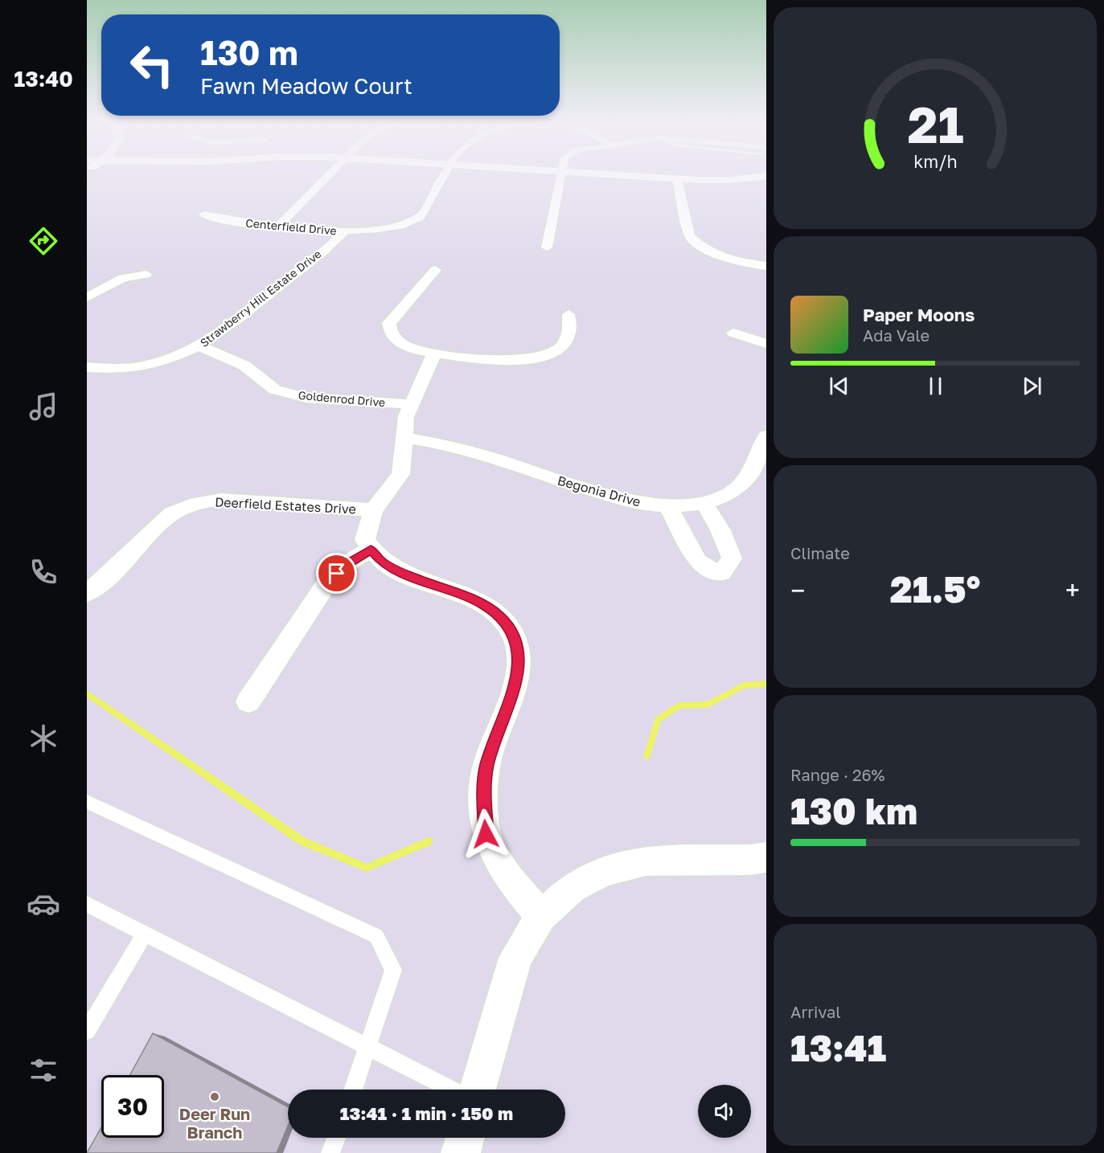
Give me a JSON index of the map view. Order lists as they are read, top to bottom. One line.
{"streets":{"street":["Centerfield Drive","Strawberry Hill Estate Drive","Goldenrod Drive","Begonia Drive","Deerfield Estates Drive"]},"crossings":[["Centerfield Drive","Strawberry Hill Estate Drive"],["Strawberry Hill Estate Drive","Goldenrod Drive"]],"places":["Deer Run Branch"],"page":{"tabs":"13:40","turn":["130 m","Fawn Meadow Court"],"song":["Paper Moons","Ada Vale"],"tile":["Climate",["Range · 26%","130 km"],["Arrival","13:41"]],"heat":["−","21.5°","+"],"limit":"30","trip":"13:41 · 1 min · 150 m","gauge":["21","km/h"]}}
